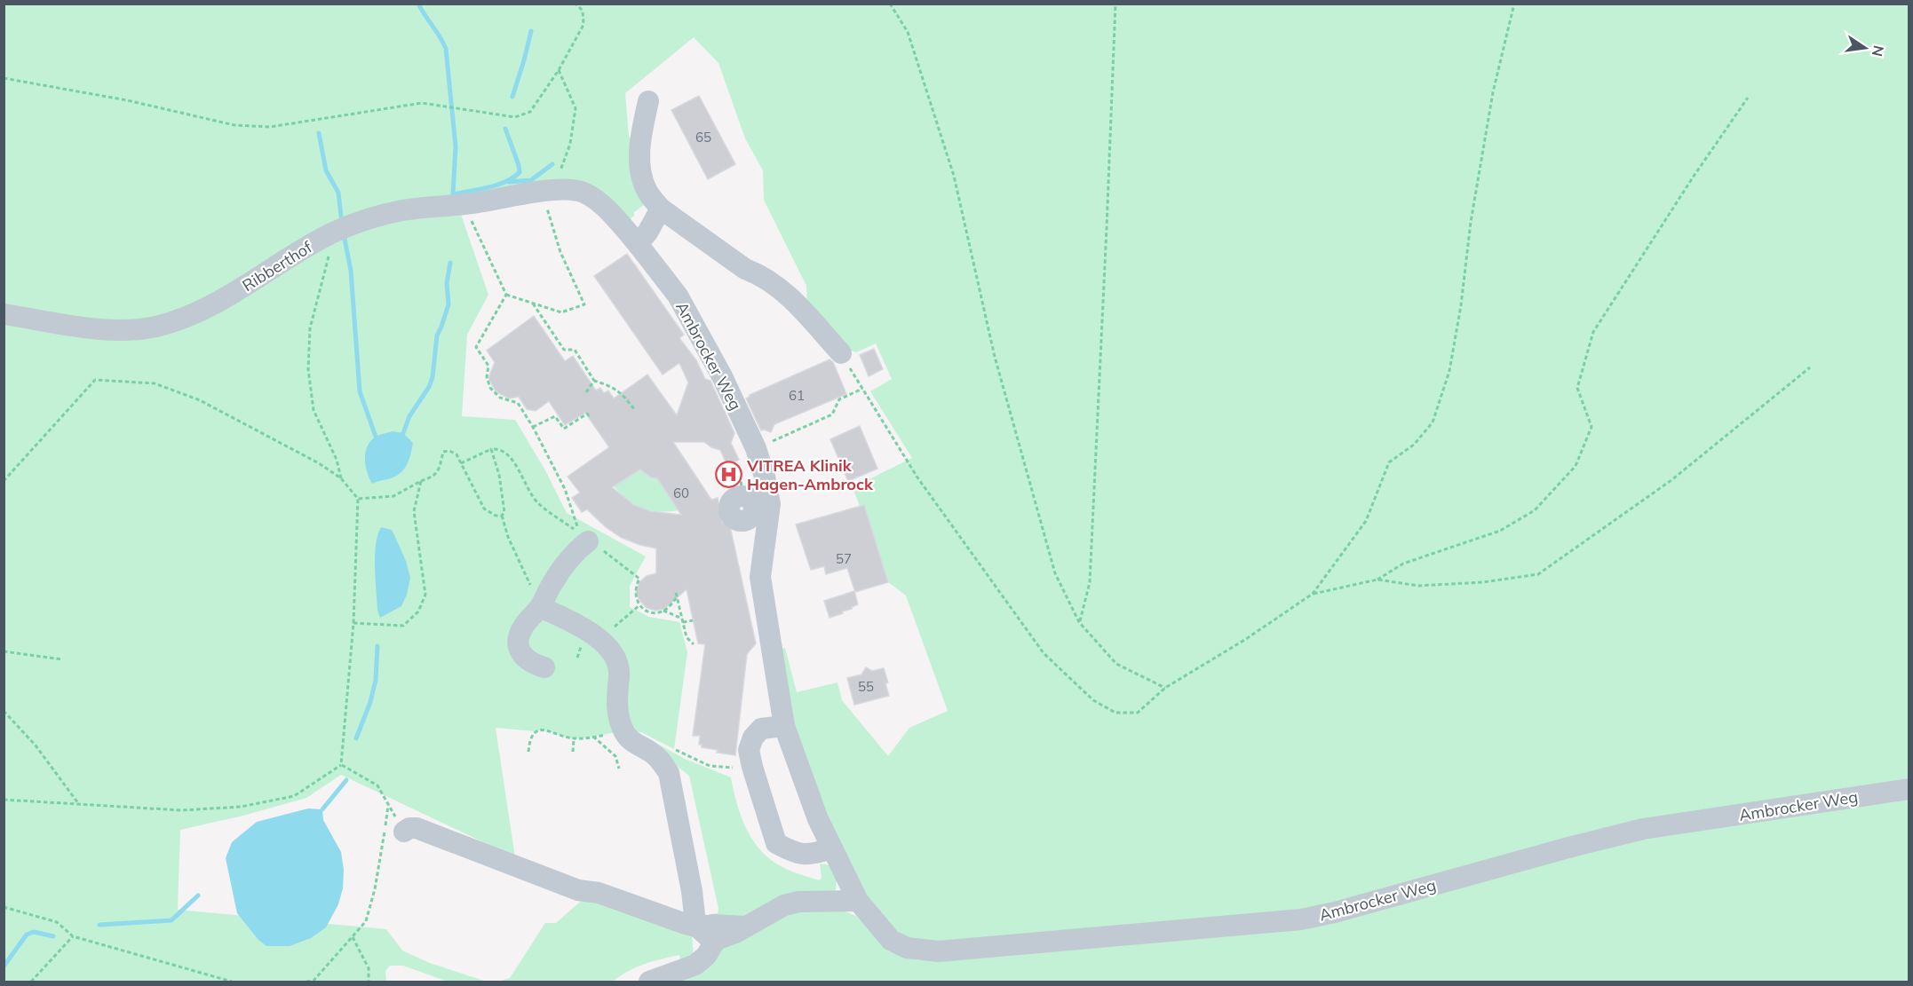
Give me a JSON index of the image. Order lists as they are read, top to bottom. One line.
{"streets":{"lane":["Ribberthof","Ambrocker Weg"]},"crossings":[["Ribberthof","Ambrocker Weg"]],"places":{"hospital":["VITREA Klinik Hagen-Ambrock"]},"house_numbers":["65","61","60","57","55"],"north":"right"}
